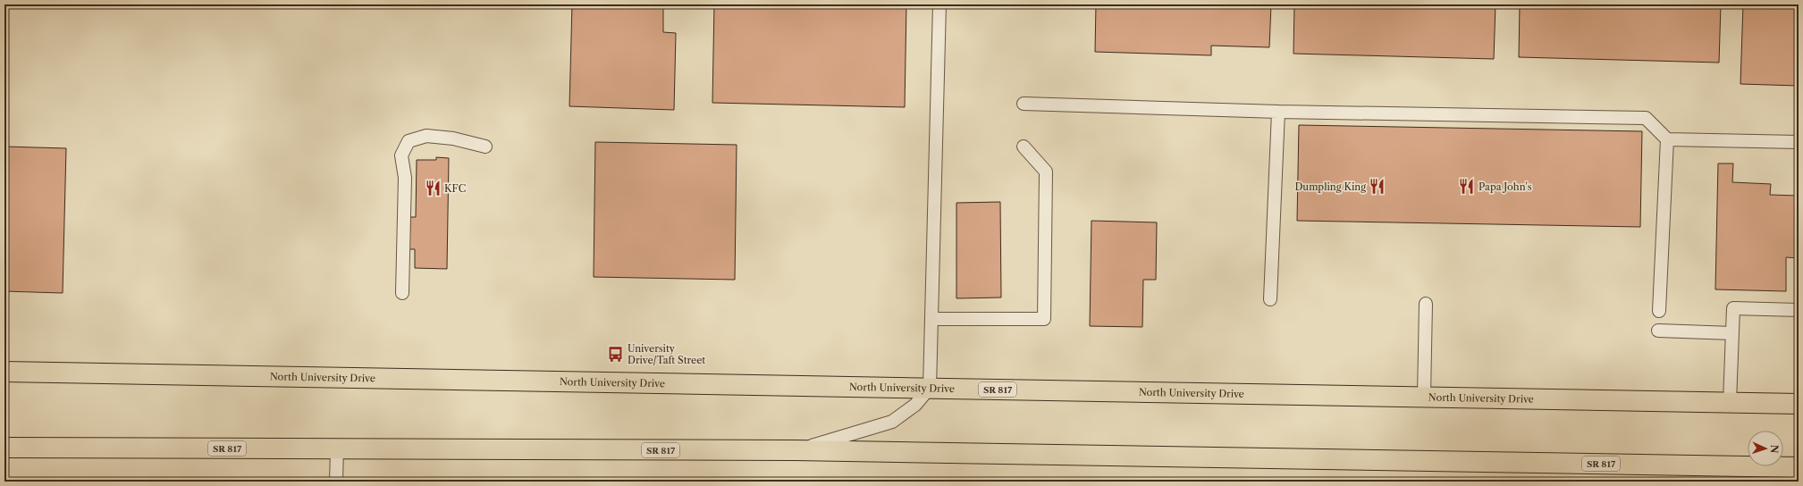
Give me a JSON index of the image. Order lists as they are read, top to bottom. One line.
{"streets":{"main road":["North University Drive","SR 817"]},"places":{"restaurant":["Dumpling King","Papa John's","KFC"],"bus stop":["University Drive/Taft Street"]},"north":"right"}
